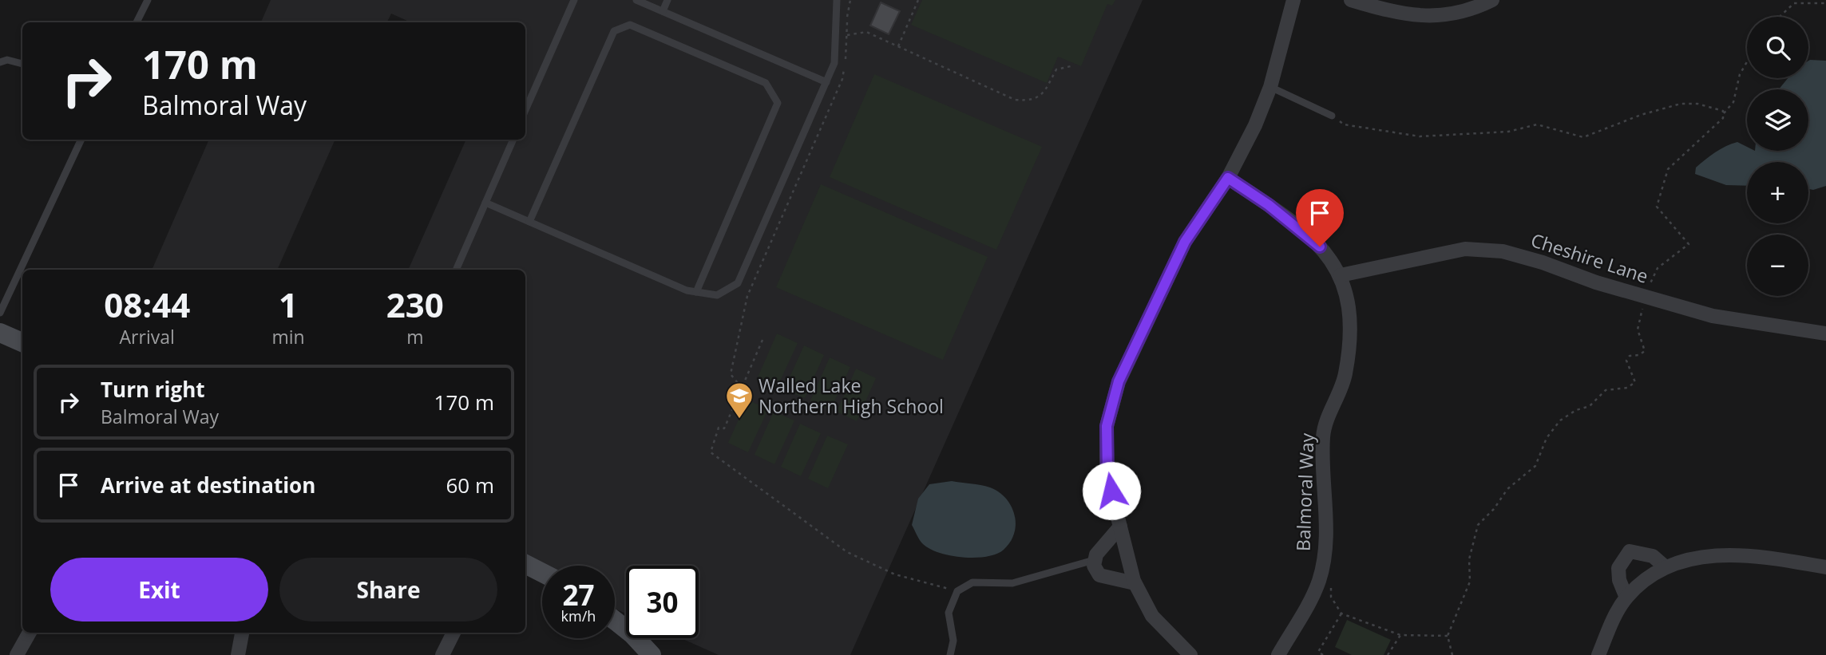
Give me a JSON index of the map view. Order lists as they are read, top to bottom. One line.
{"streets":{"street":["Cheshire Lane","Balmoral Way"]},"crossings":[["Cheshire Lane","Balmoral Way"]],"places":{"school or university":["Walled Lake Northern High School"]},"page":{"map_buttons":["+","−"],"turn":["170 m","Balmoral Way"],"eta":["08:44","Arrival","1","min","230","m"],"list":[{"name":"Turn right","note":"Balmoral Way","value":"170 m"},{"name":"Arrive at destination","value":"60 m"}],"buttons":["Exit","Share"],"speed":"27 km/h","limit":"30"}}
